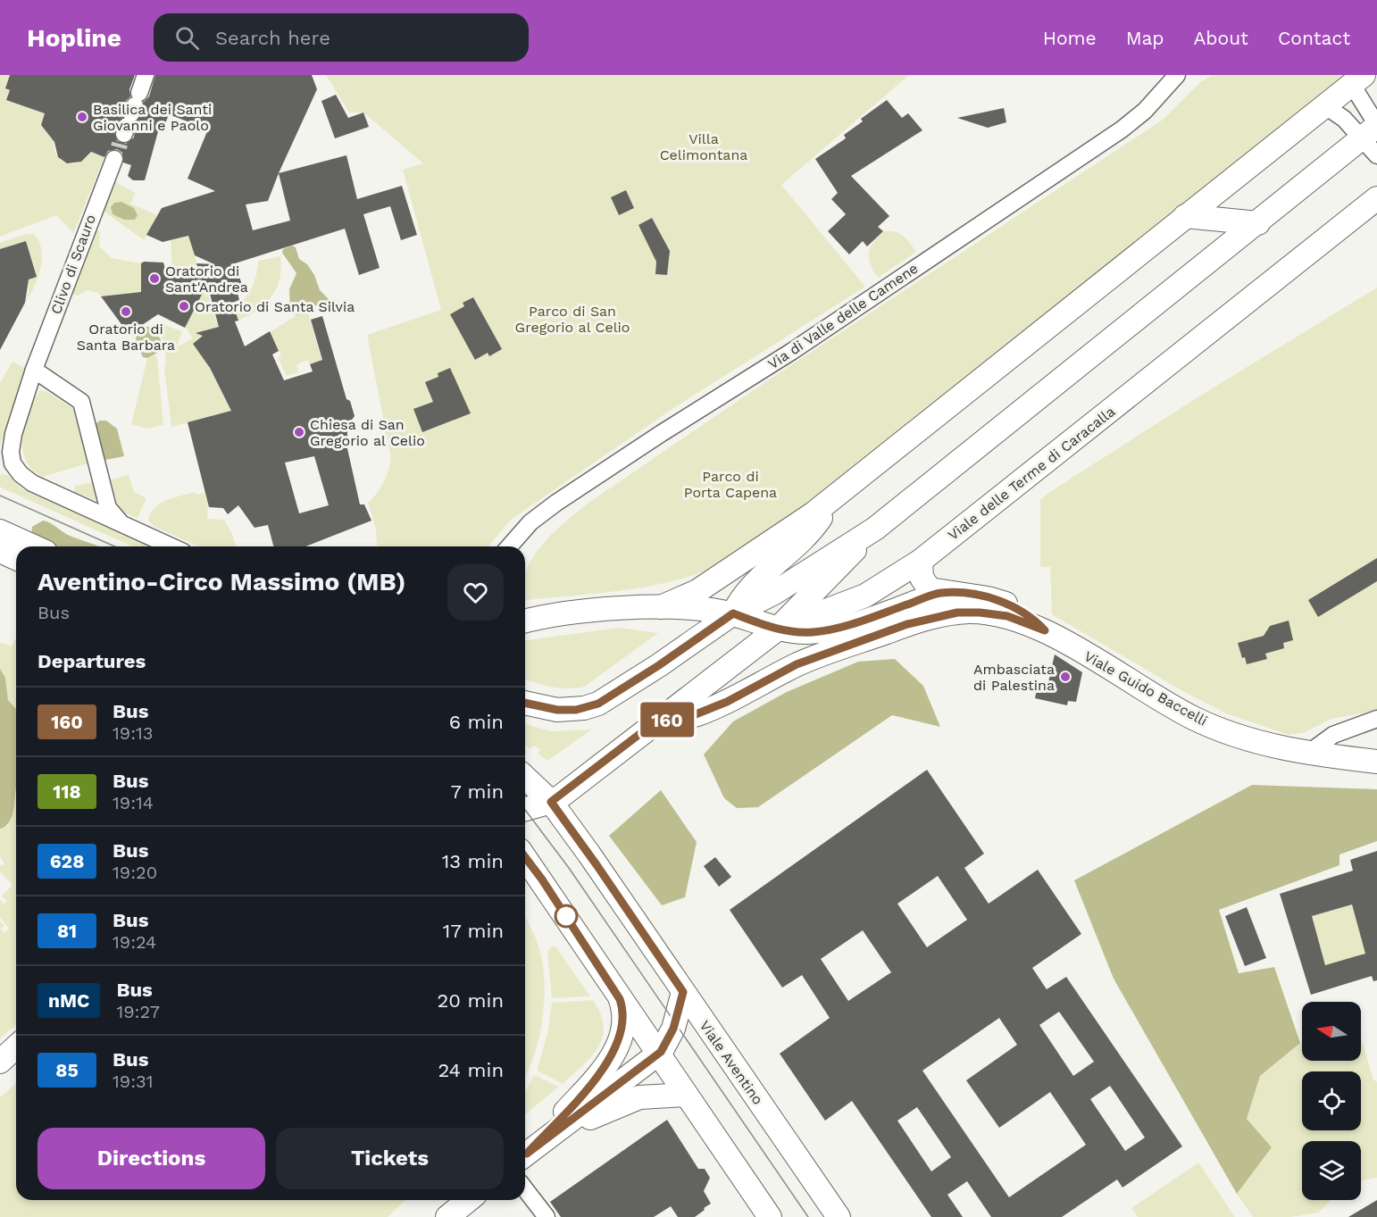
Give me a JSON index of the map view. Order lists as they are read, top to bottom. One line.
{"streets":{"main road":["Viale delle Terme di Caracalla","Viale Guido Baccelli","Viale Aventino"],"street":["Clivo di Scauro","Via di Valle delle Camene"]},"parks":["Villa Celimontana","Parco di San Gregorio al Celio","Parco di Porta Capena"],"places":["Basilica dei Santi Giovanni e Paolo","Oratorio di Sant'Andrea","Oratorio di Santa Silvia","Oratorio di Santa Barbara","Chiesa di San Gregorio al Celio","Ambasciata di Palestina"],"lines":["bus line 160"],"north":"left","page":{"header":"Hopline","search":"Search here","nav":["Home","Map","About","Contact"],"on_map":"160","heading":[["Aventino-Circo Massimo (MB)","Bus"],"Departures"],"list":[{"mark":"160","name":"Bus","note":"19:13","value":"6 min"},{"mark":"118","name":"Bus","note":"19:14","value":"7 min"},{"mark":"628","name":"Bus","note":"19:20","value":"13 min"},{"mark":"81","name":"Bus","note":"19:24","value":"17 min"},{"mark":"nMC","name":"Bus","note":"19:27","value":"20 min"},{"mark":"85","name":"Bus","note":"19:31","value":"24 min"}],"buttons":["Directions","Tickets"]}}
